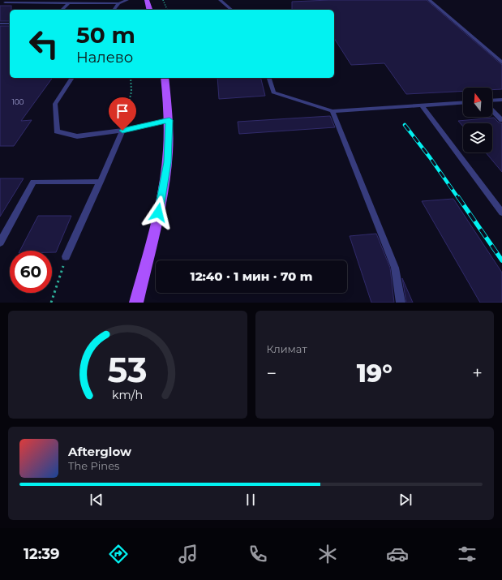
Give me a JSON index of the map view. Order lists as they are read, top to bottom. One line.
{"house_numbers":["100"],"north":"top","page":{"turn":["50 m","Налево"],"limit":"60","trip":"12:40 · 1 мин · 70 m","tile":"Климат","heat":["−","19°","+"],"song":["Afterglow","The Pines"],"tabs":"12:39","gauge":["53","km/h"]}}
